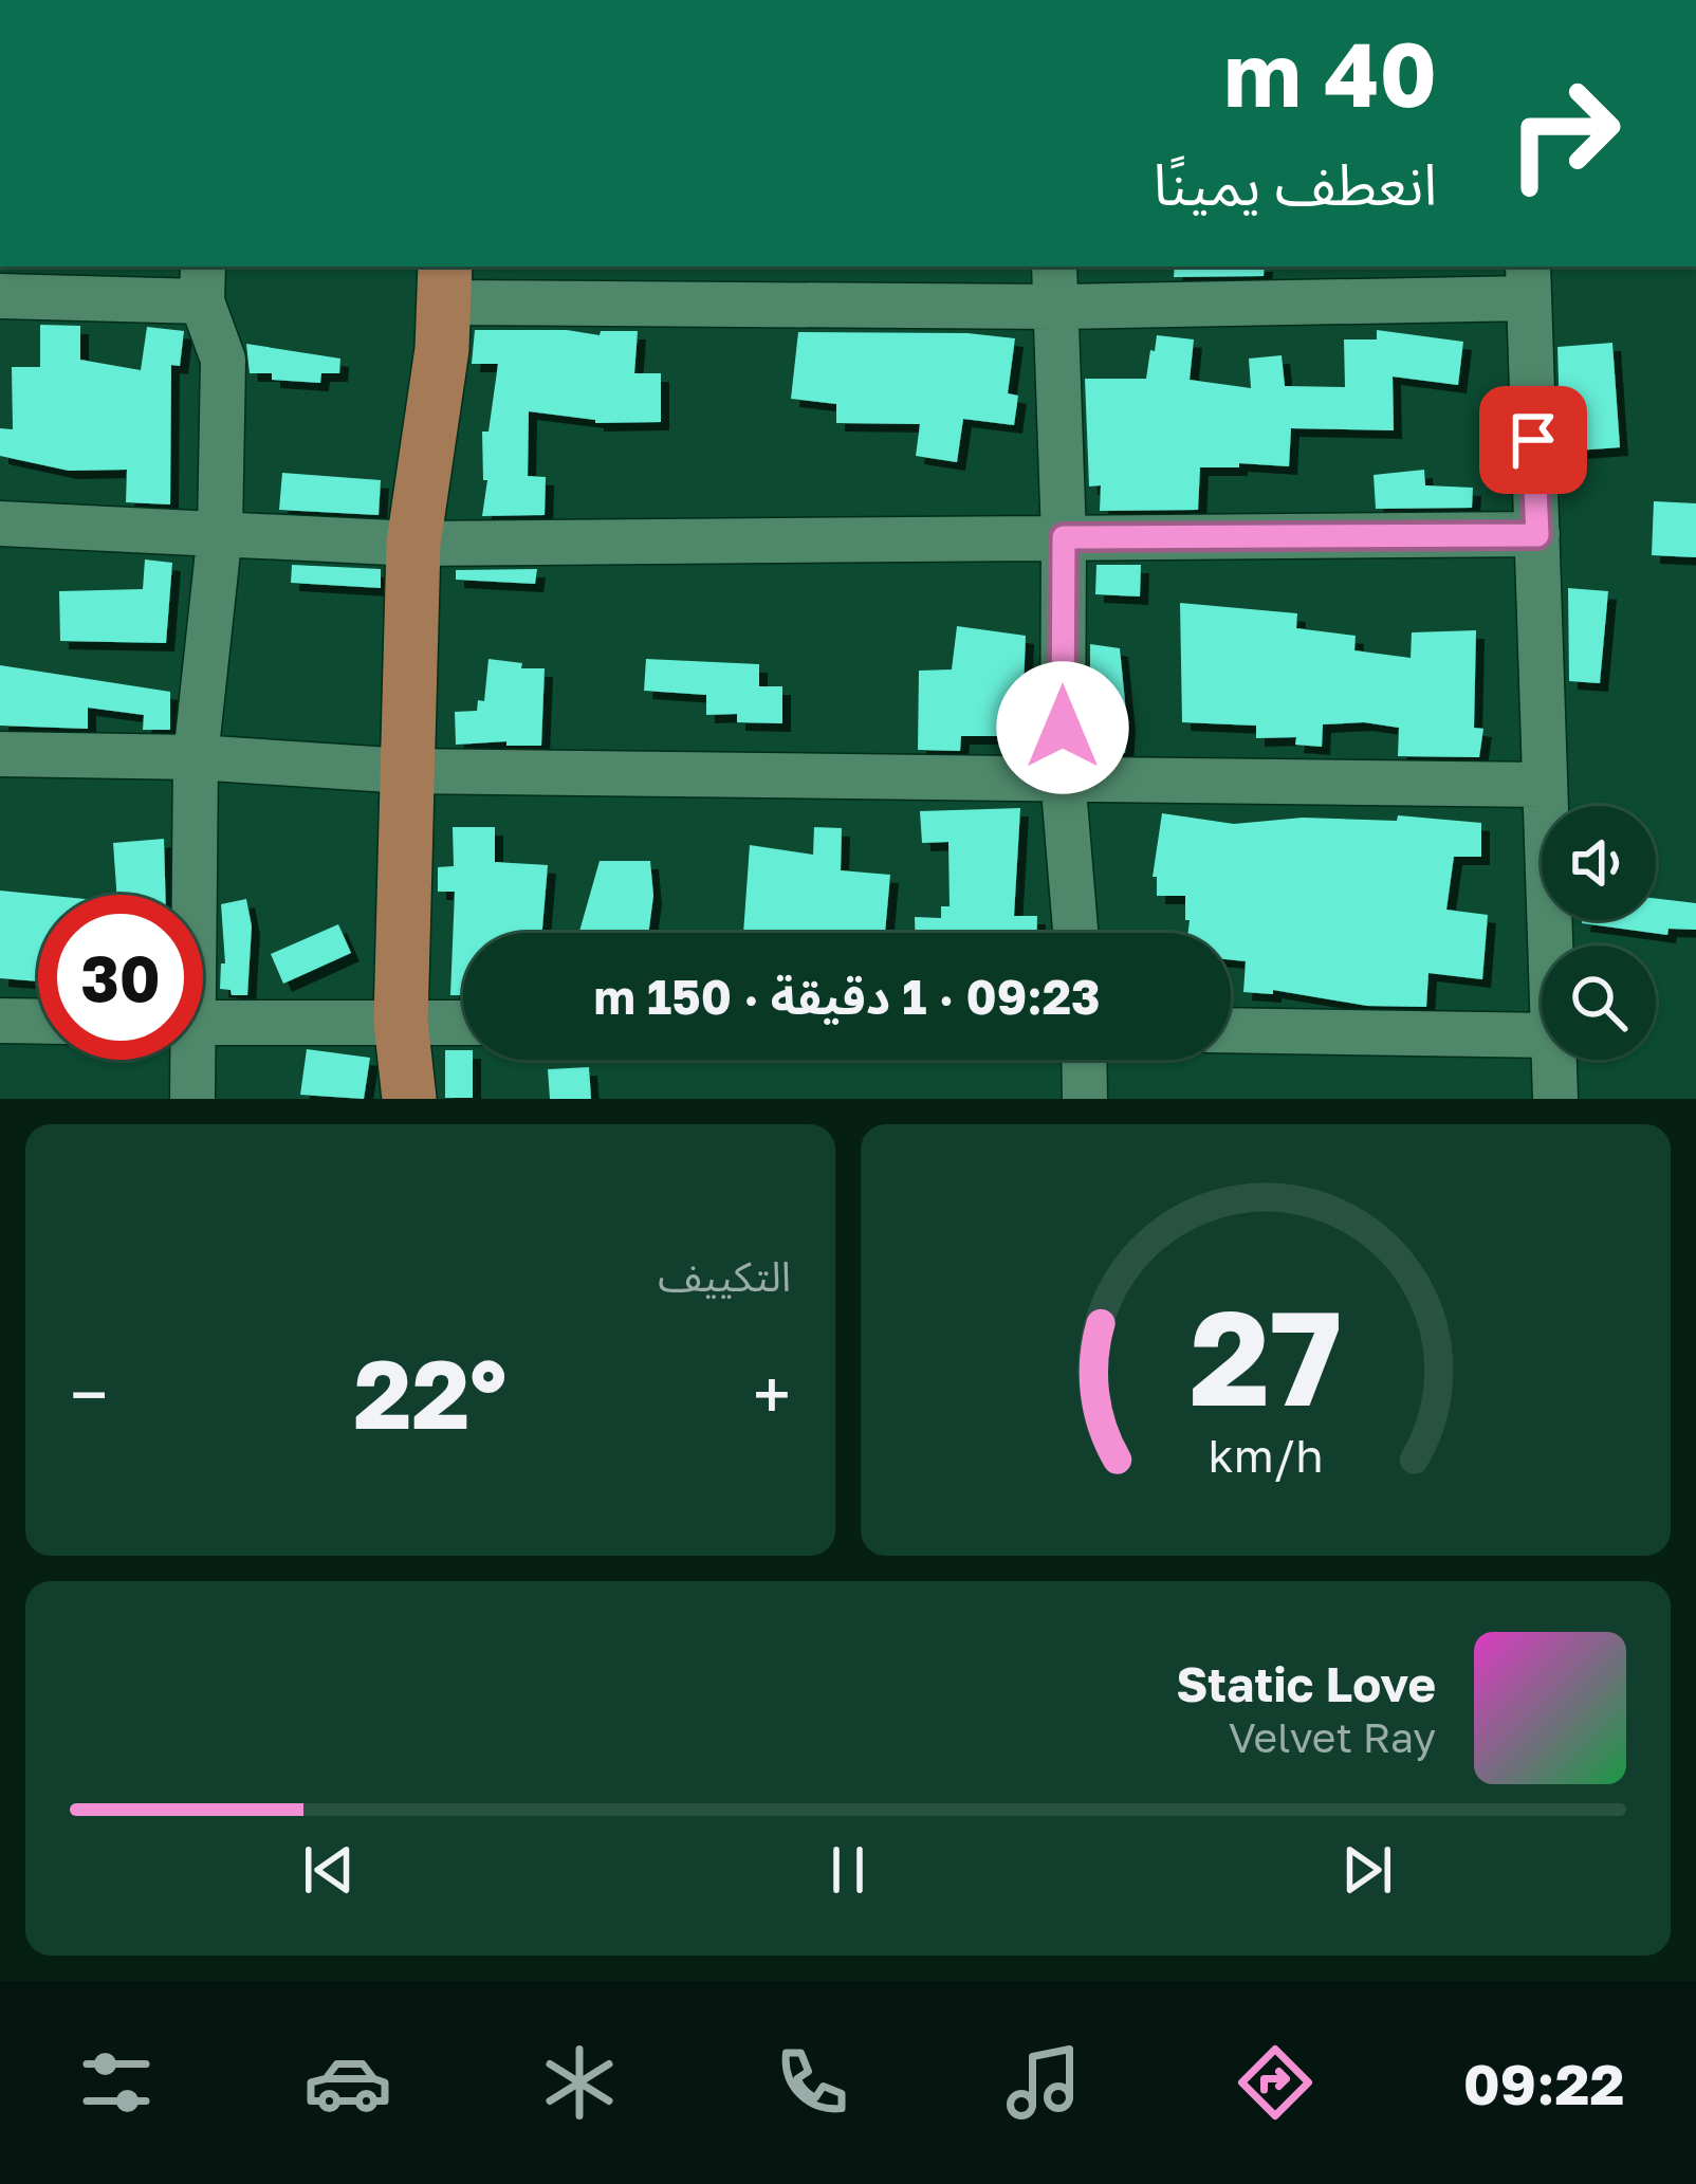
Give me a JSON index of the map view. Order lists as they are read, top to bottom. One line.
{"page":{"turn":["40 m","انعطف يمينًا"],"limit":"30","trip":"09:23 · 1 دقيقة · 150 m","tile":"التكييف","heat":["−","22°","+"],"song":["Static Love","Velvet Ray"],"tabs":"09:22","gauge":["27","km/h"]}}
